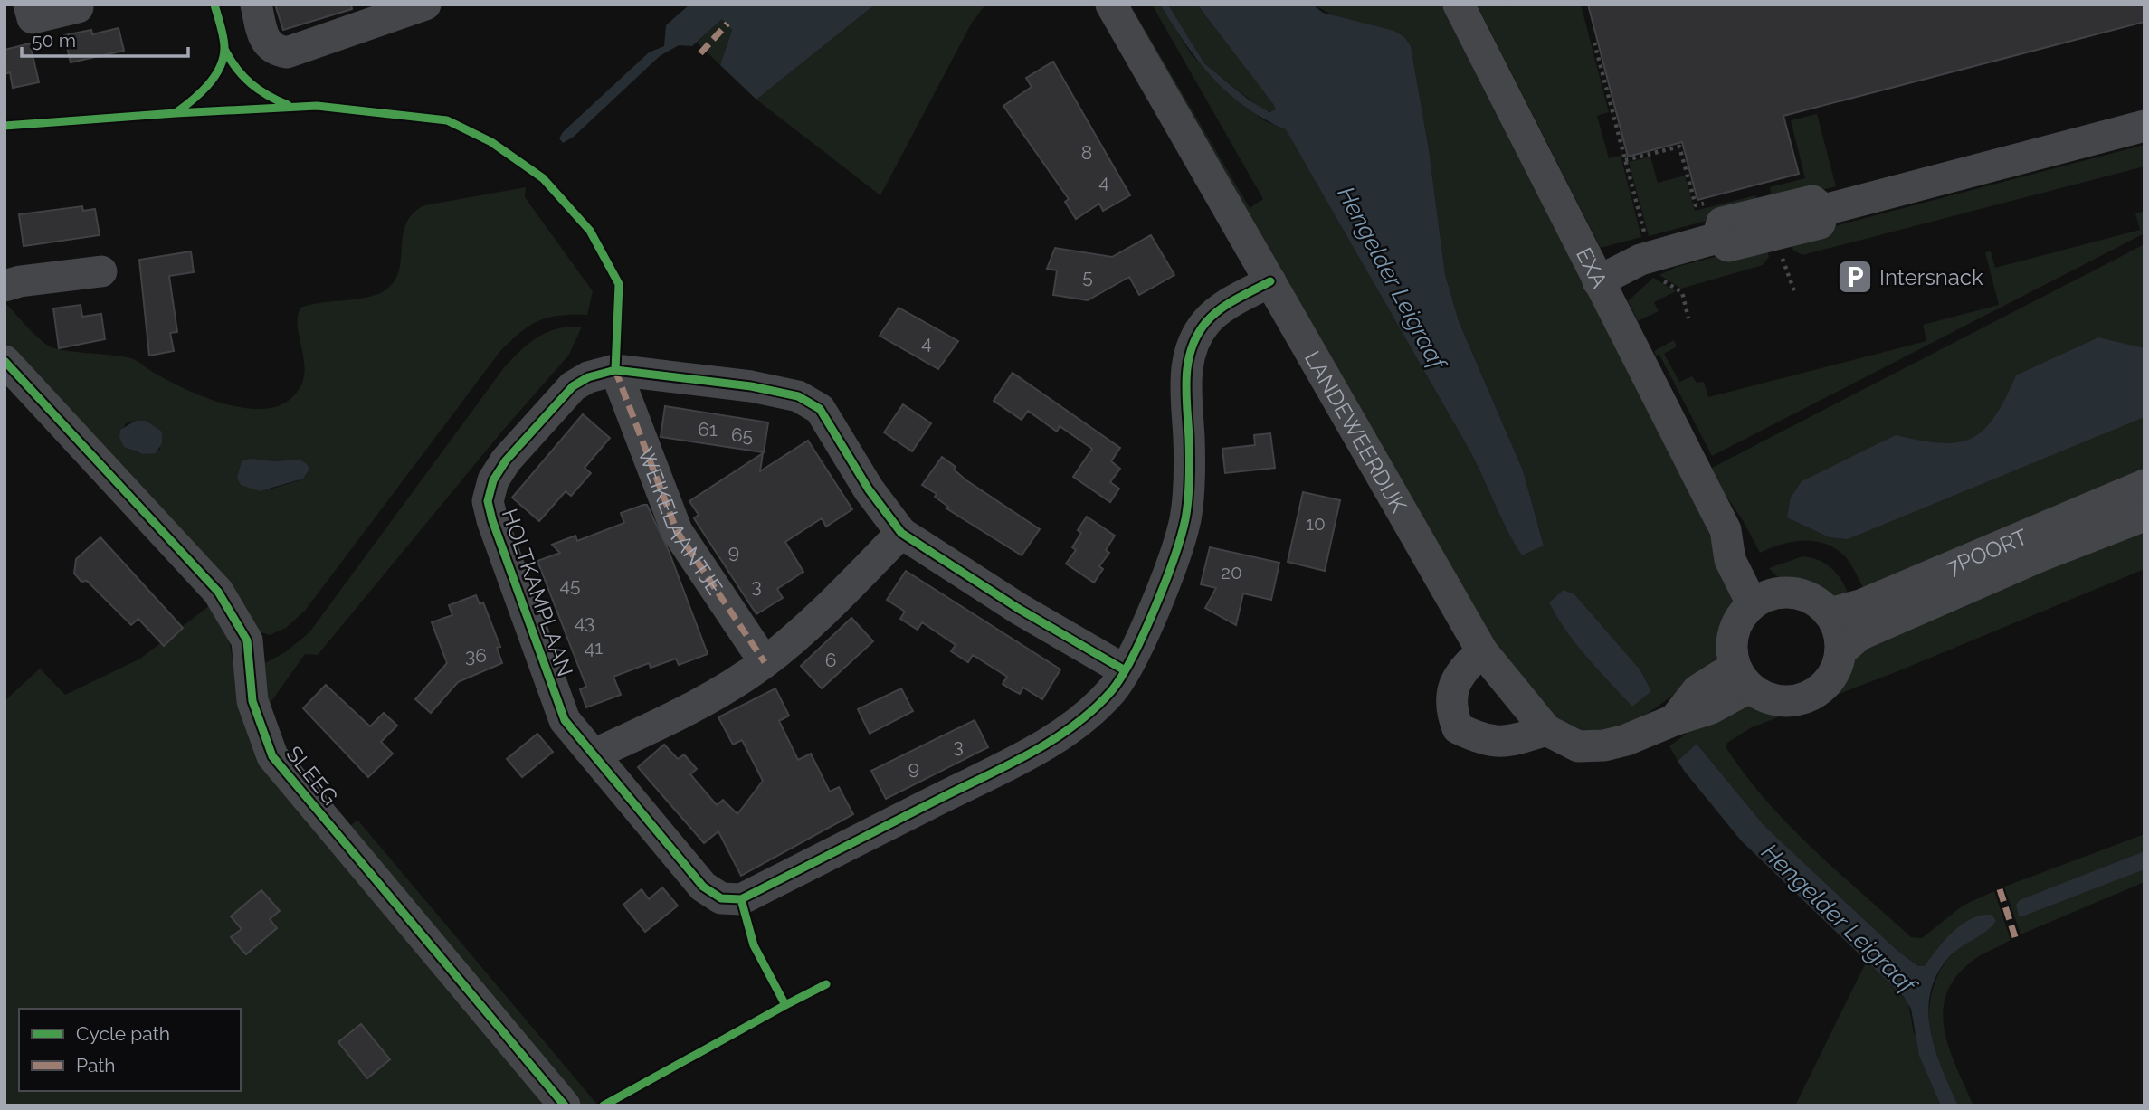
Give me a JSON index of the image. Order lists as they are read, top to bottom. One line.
{"streets":{"street":["EXA","LANDEWEERDIJK","WEIKELAANTJE","7POORT","HOLTKAMPLAAN","SLEEG"]},"crossings":[["EXA","LANDEWEERDIJK"],["EXA","7POORT"],["LANDEWEERDIJK","7POORT"],["WEIKELAANTJE","HOLTKAMPLAAN"]],"water":["Hengelder Leigraaf"],"places":{"parking":["Intersnack"]},"house_numbers":["8","4","5","4","61","65","10","9","20","45","3","43","41","36","6","3","9"],"legend":["Cycle path","Path"],"scale_bar":"50 m"}
